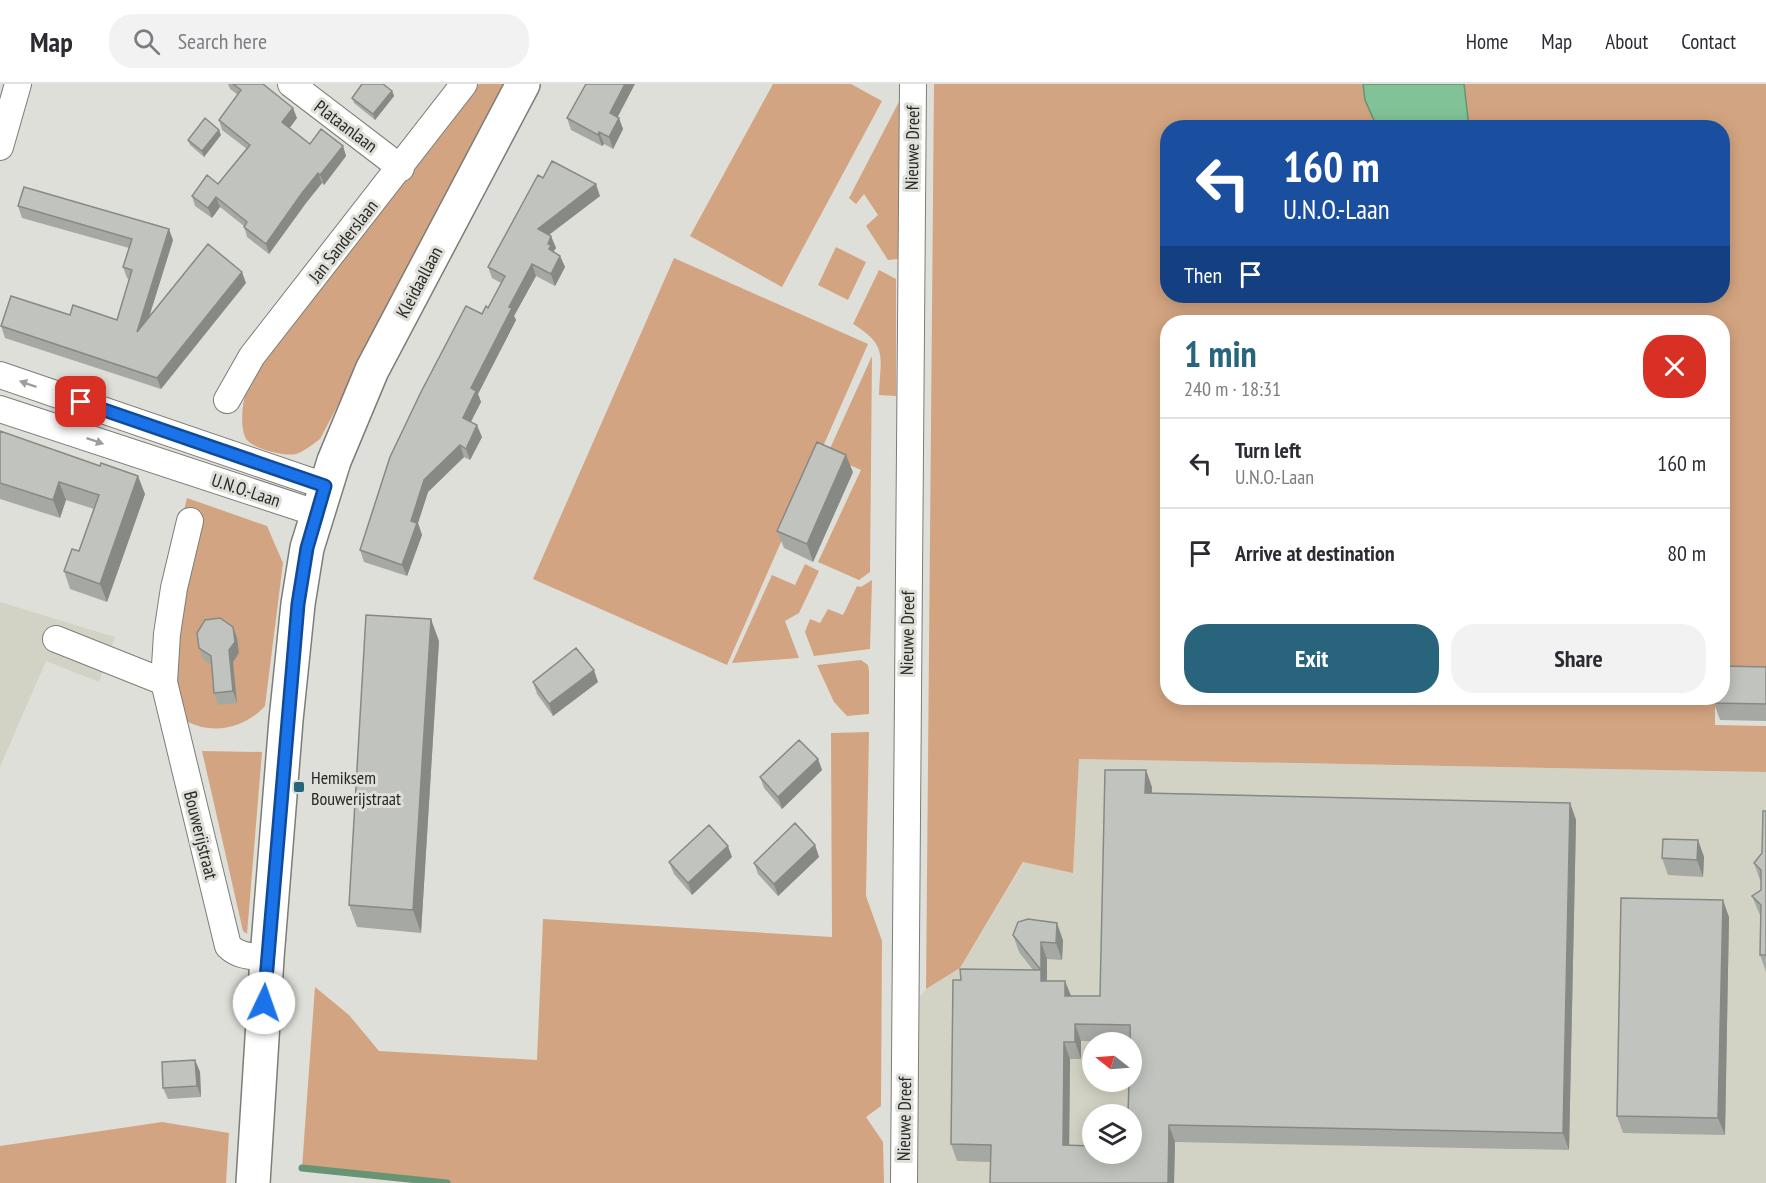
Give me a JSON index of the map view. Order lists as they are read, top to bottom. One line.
{"streets":{"street":["Plataanlaan","Nieuwe Dreef","Jan Sanderslaan","Kleidaallaan","U.N.O.-Laan","Bouwerijstraat"]},"crossings":[["Plataanlaan","Jan Sanderslaan"],["Kleidaallaan","U.N.O.-Laan"]],"places":{"transit":["Hemiksem Bouwerijstraat"]},"north":"left","page":{"header":"Map","search":"Search here","nav":["Home","Map","About","Contact"],"turn":["160 m","U.N.O.-Laan"],"then":"Then","heading":["1 min","240 m · 18:31"],"list":[{"name":"Turn left","note":"U.N.O.-Laan","value":"160 m"},{"name":"Arrive at destination","value":"80 m"}],"buttons":["Exit","Share"]}}
